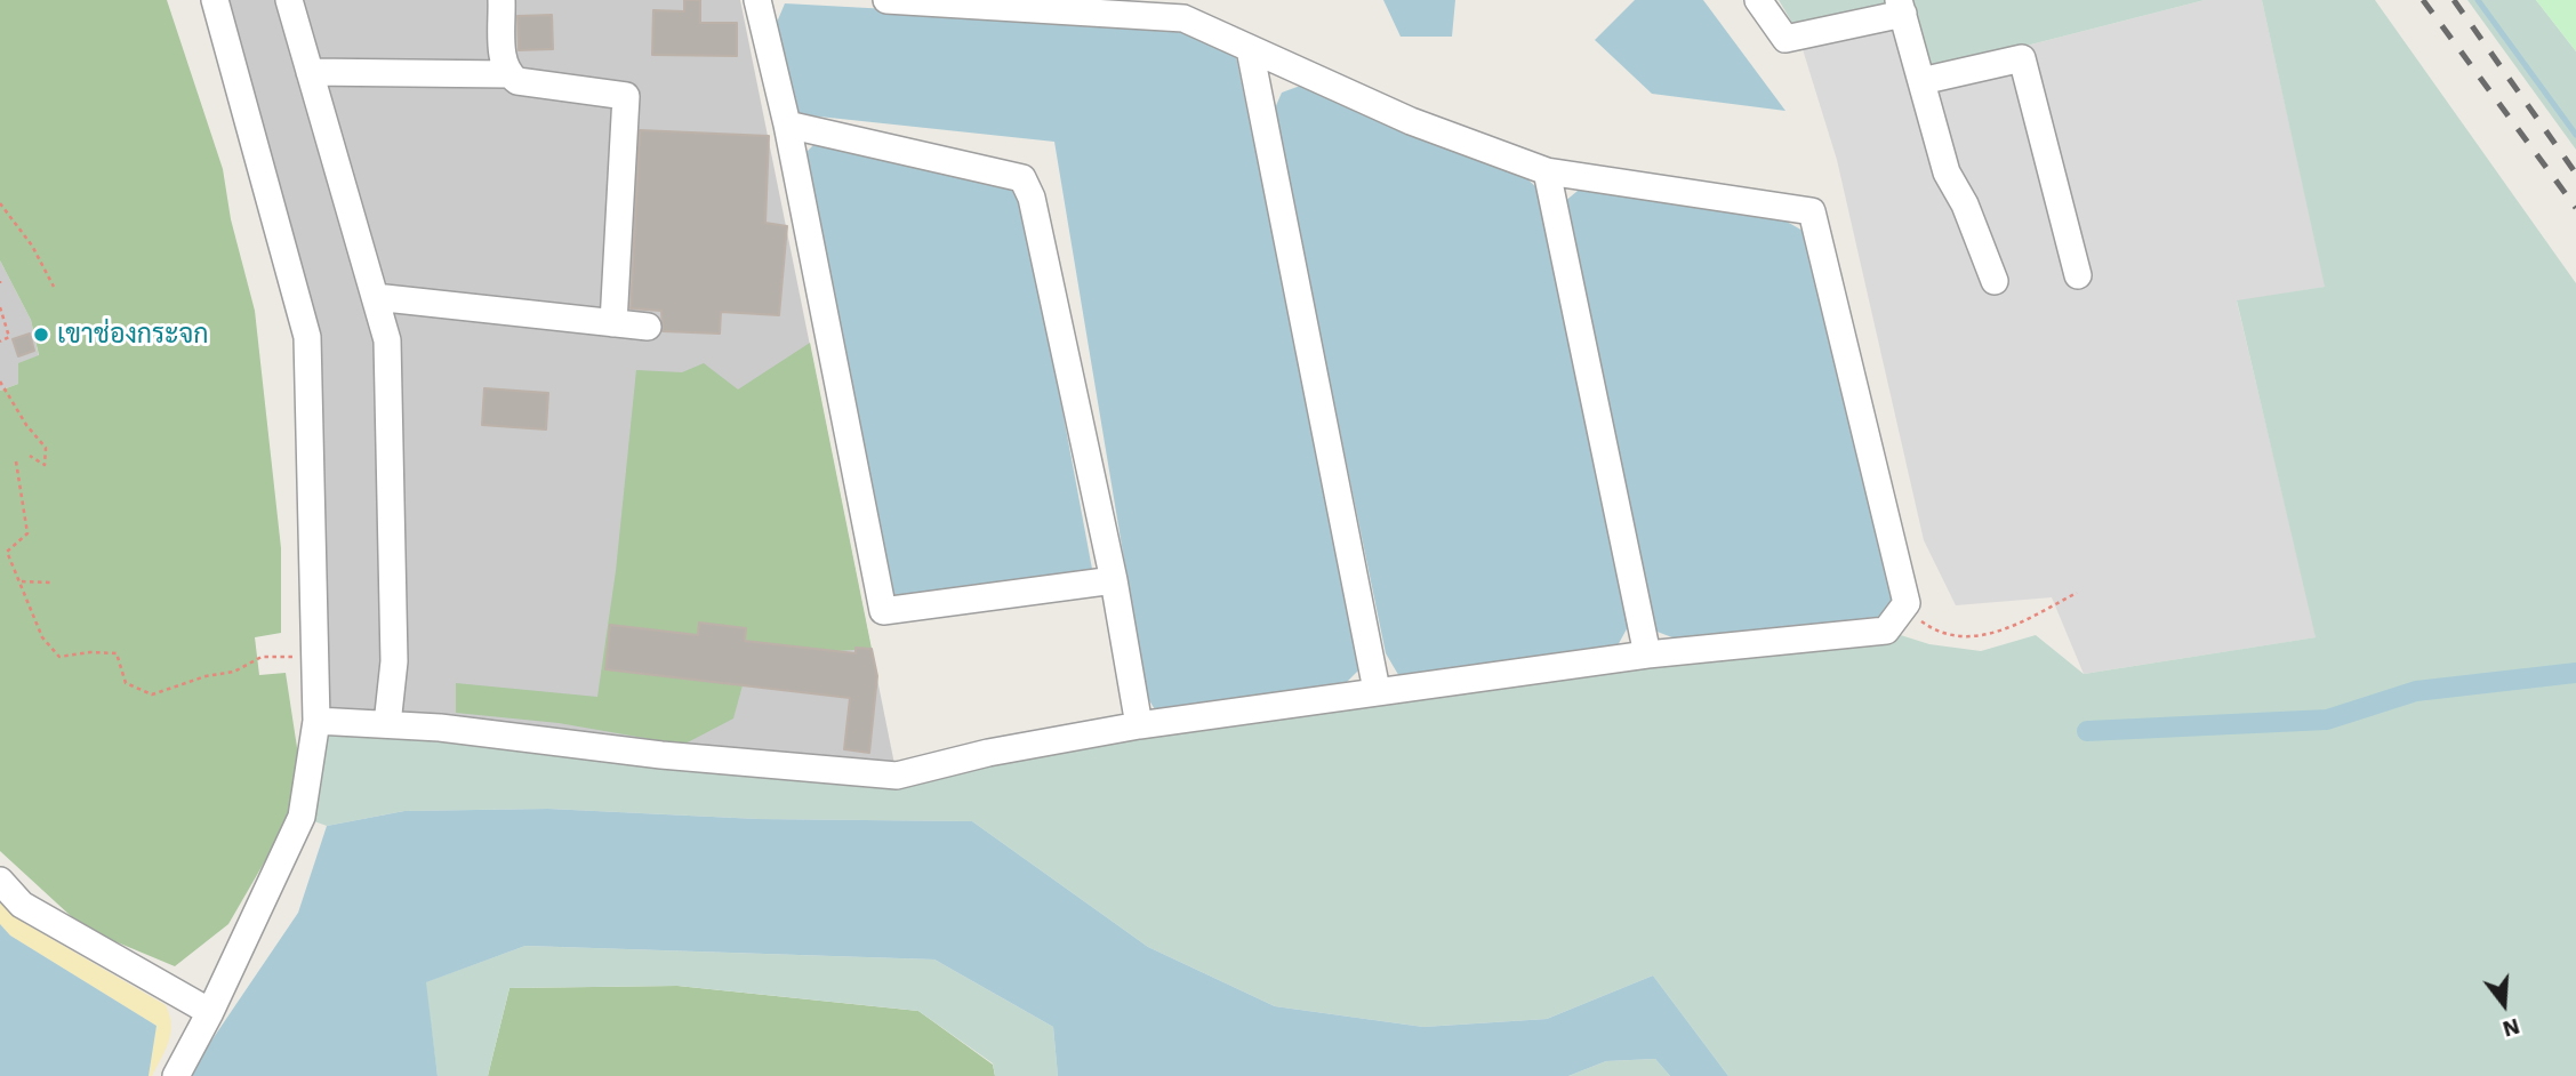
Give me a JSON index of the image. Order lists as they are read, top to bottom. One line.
{"places":["เขาช่องกระจก"],"north":"bottom"}
